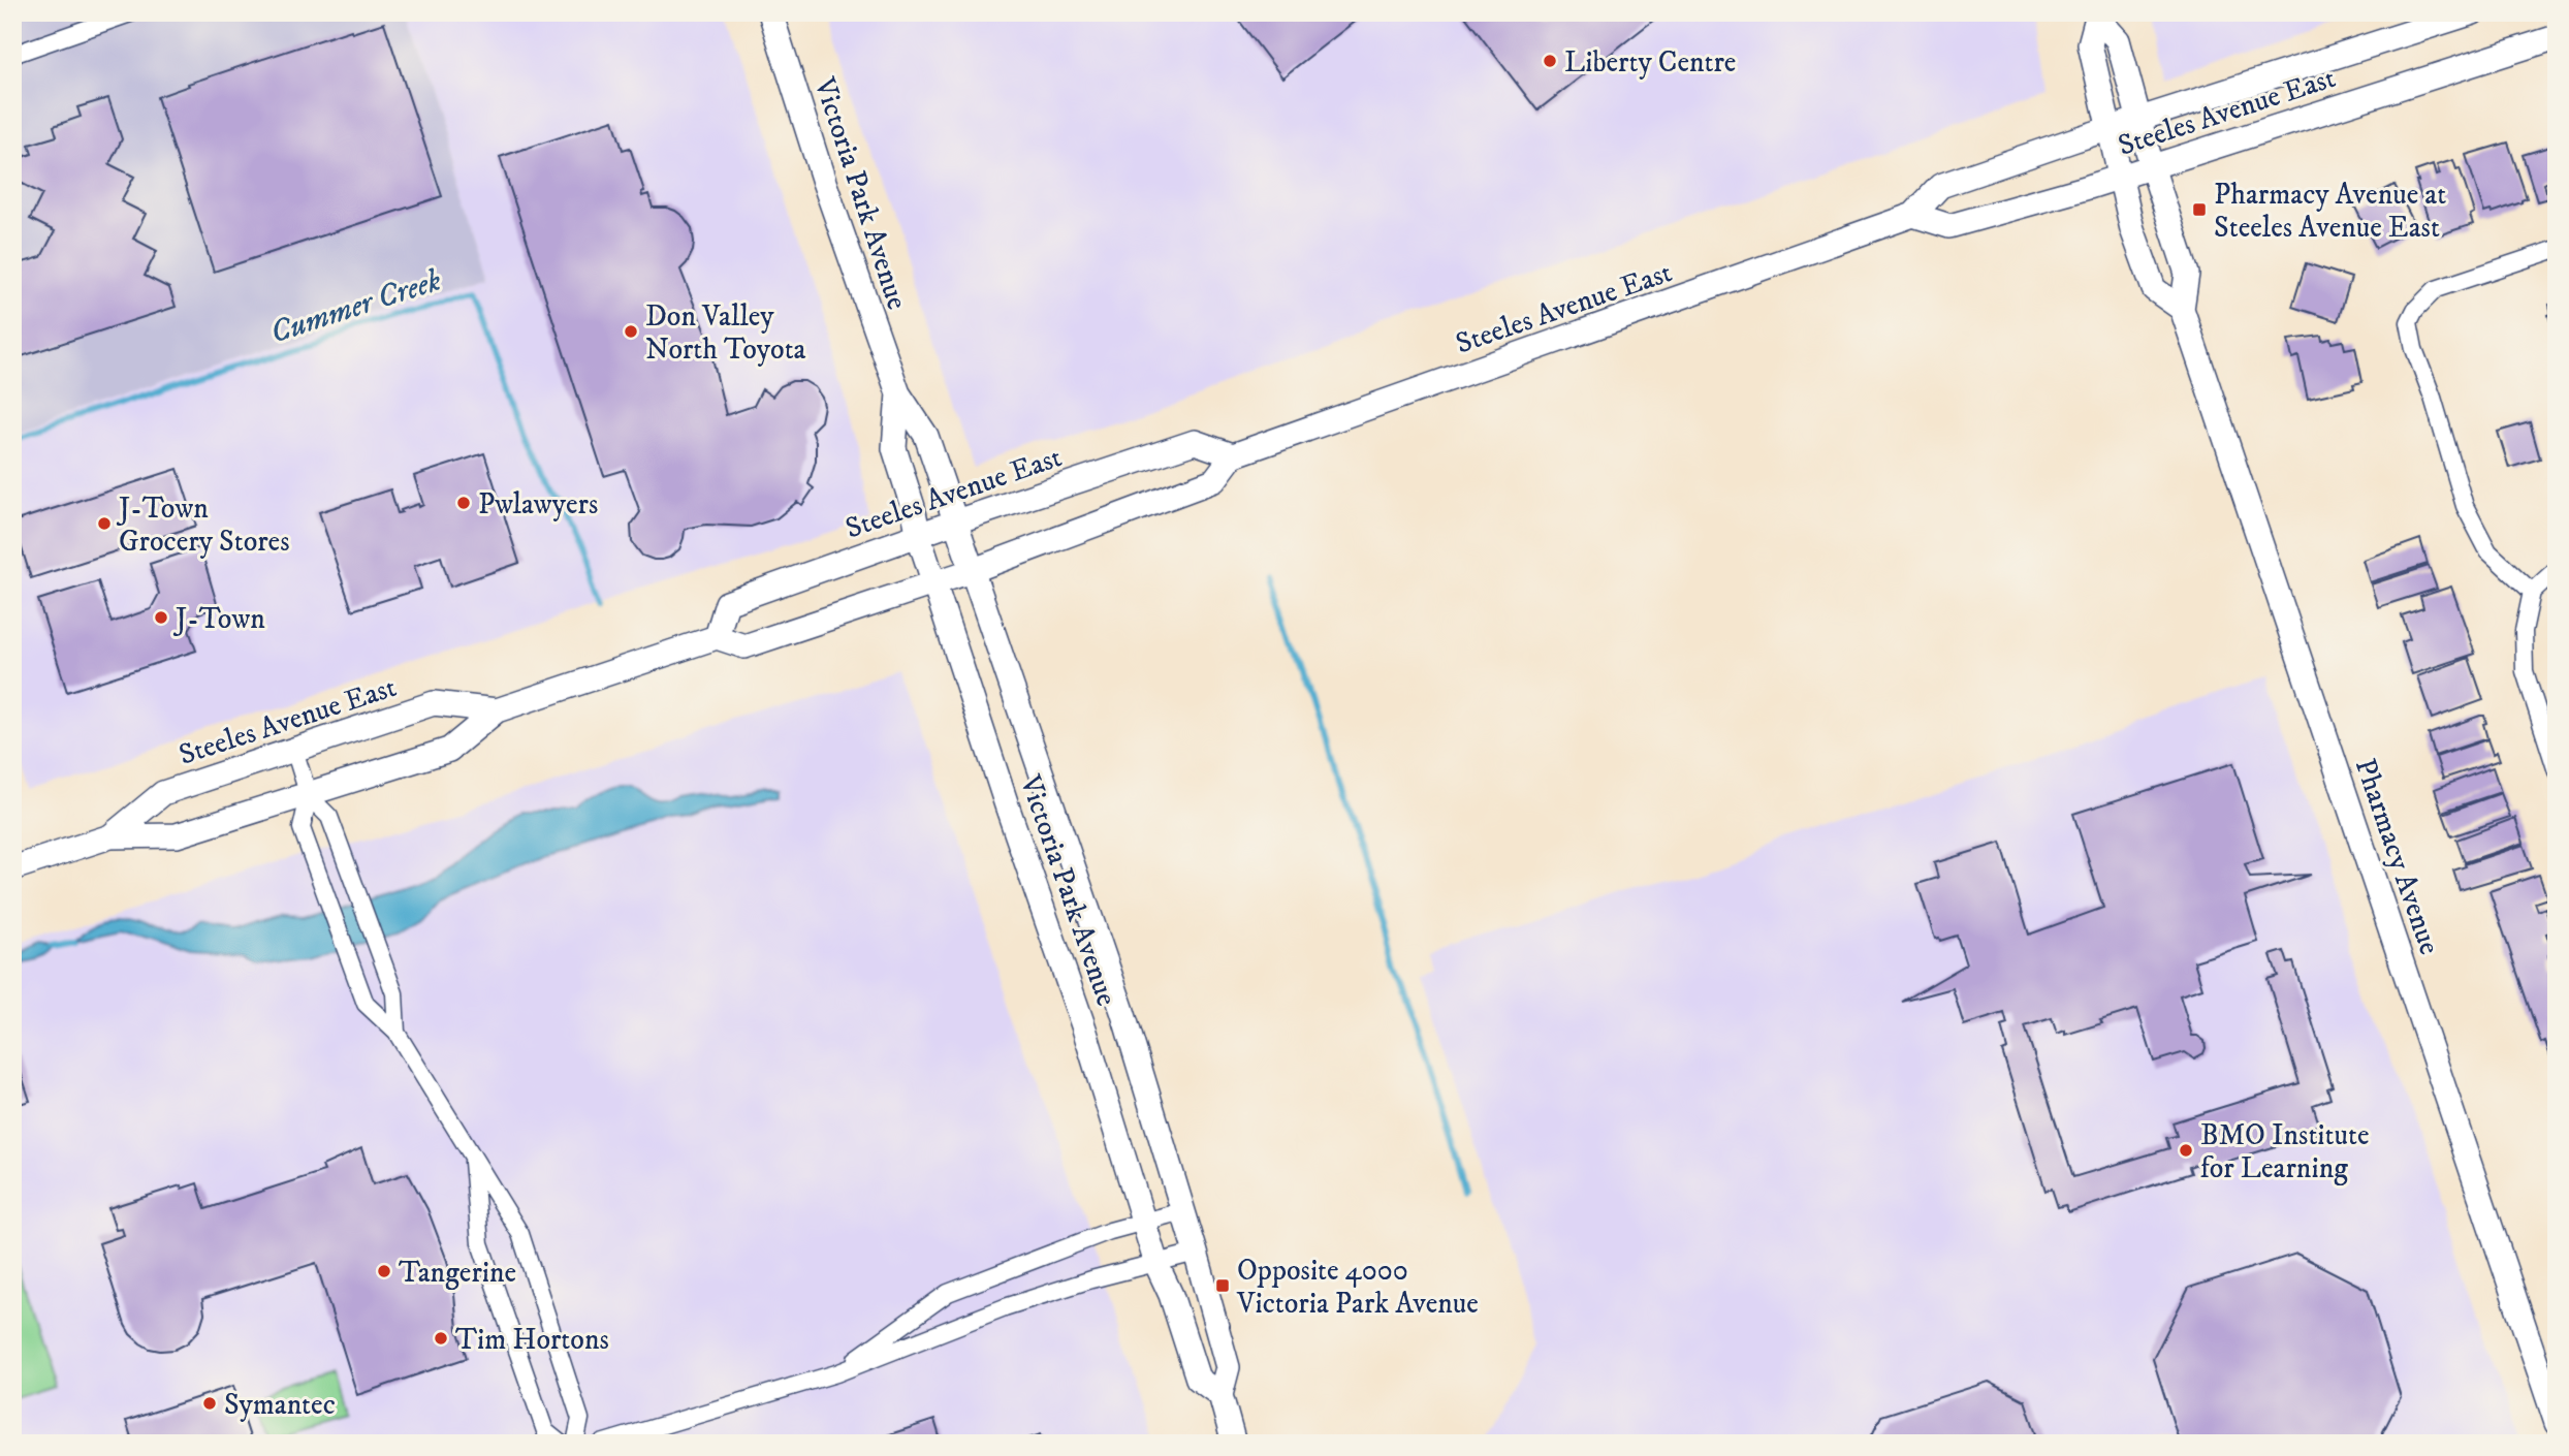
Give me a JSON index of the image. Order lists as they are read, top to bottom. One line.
{"streets":{"main road":["Steeles Avenue East","Victoria Park Avenue","Pharmacy Avenue"]},"crossings":[["Steeles Avenue East","Victoria Park Avenue"],["Steeles Avenue East","Pharmacy Avenue"]],"water":["Cummer Creek"],"places":{"other":["Liberty Centre","Don Valley North Toyota","Pwlawyers","J-Town Grocery Stores","J-Town","BMO Institute for Learning","Tangerine","Tim Hortons","Symantec"],"transit":["Pharmacy Avenue at Steeles Avenue East","Opposite 4000 Victoria Park Avenue"]}}
